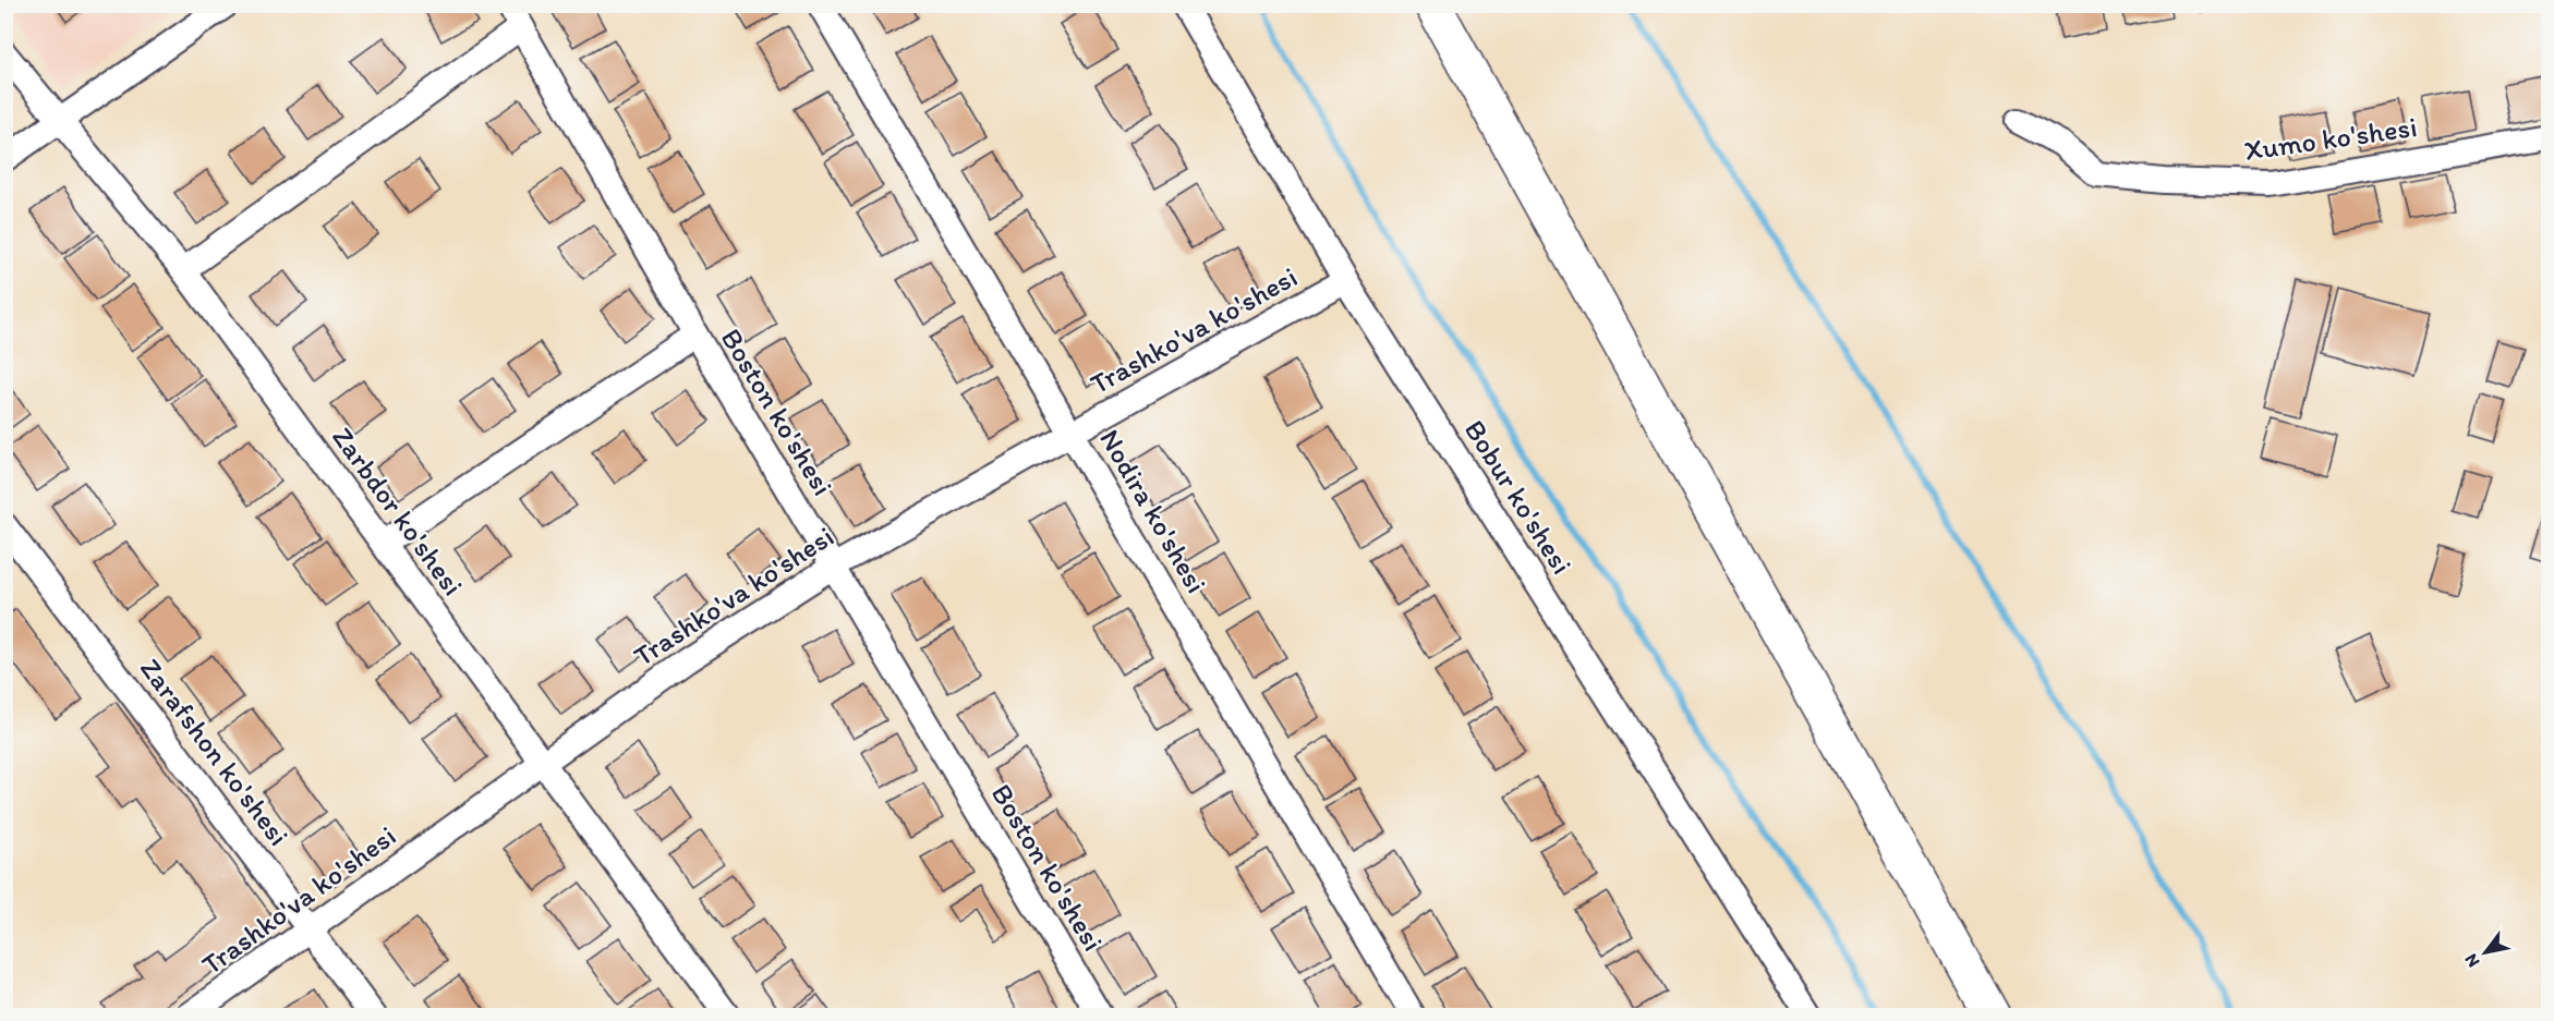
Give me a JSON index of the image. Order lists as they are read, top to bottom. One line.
{"streets":{"street":["Xumo ko'shesi","Trashko'va ko'shesi","Boston ko'shesi","Bobur ko'shesi","Zarbdor ko'shesi","Nodira ko'shesi","Zarafshon ko'shesi"]},"crossings":[["Trashko'va ko'shesi","Boston ko'shesi"],["Trashko'va ko'shesi","Bobur ko'shesi"],["Trashko'va ko'shesi","Zarbdor ko'shesi"],["Trashko'va ko'shesi","Nodira ko'shesi"],["Trashko'va ko'shesi","Zarafshon ko'shesi"]],"north":"bottom left"}
